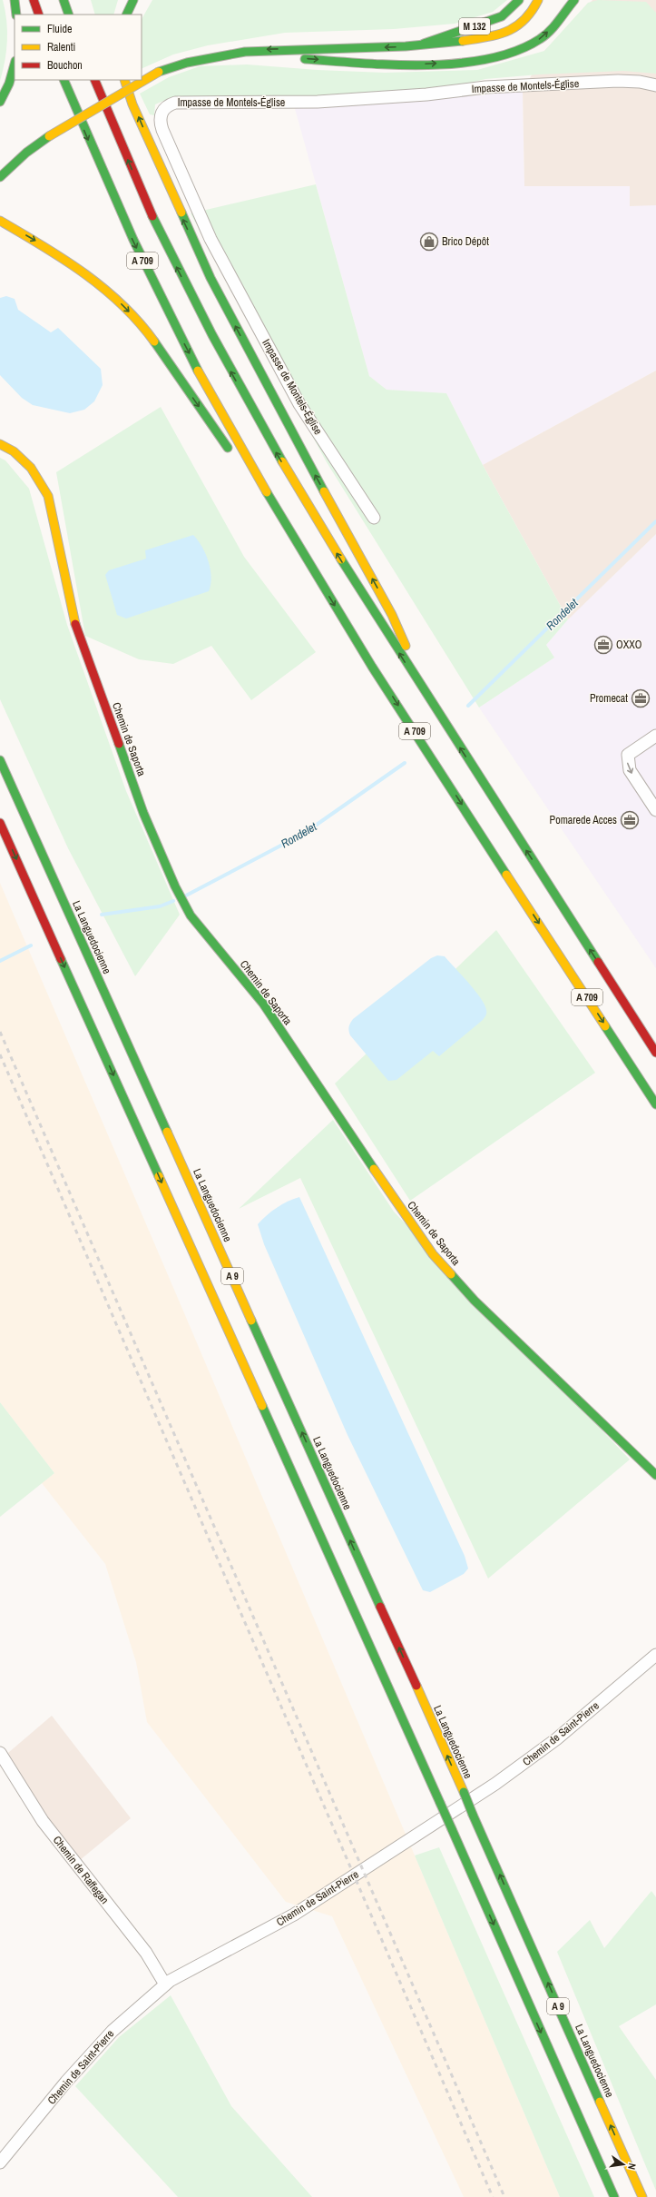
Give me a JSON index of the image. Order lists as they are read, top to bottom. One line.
{"streets":{"main road":["M 132","A 709","Chemin de Saporta","La Languedocienne","A 9"],"street":["Impasse de Montels-Église","Chemin de Saint-Pierre","Chemin de Raffegan"]},"crossings":[["Chemin de Saint-Pierre","Chemin de Raffegan"]],"water":["Rondelet"],"places":{"shop":["Brico Dépôt"],"office":["OXXO","Promecat","Pomarede Acces"]},"legend":["Fluide","Ralenti","Bouchon"],"north":"right"}
